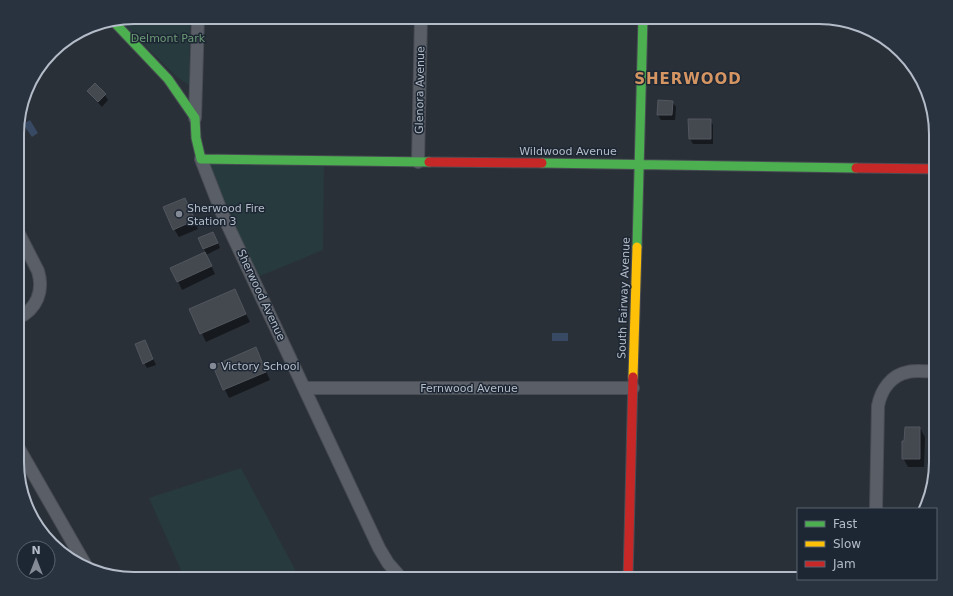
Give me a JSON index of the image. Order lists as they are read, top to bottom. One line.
{"streets":{"street":["Glenora Avenue","Wildwood Avenue","Sherwood Avenue","South Fairway Avenue","Fernwood Avenue"]},"crossings":[["Glenora Avenue","Wildwood Avenue"],["Wildwood Avenue","Sherwood Avenue"],["Wildwood Avenue","South Fairway Avenue"],["Sherwood Avenue","Fernwood Avenue"],["South Fairway Avenue","Fernwood Avenue"]],"districts":["SHERWOOD"],"parks":["Delmont Park"],"places":["Sherwood Fire Station 3","Victory School"],"legend":["Fast","Slow","Jam"],"north":"top"}
